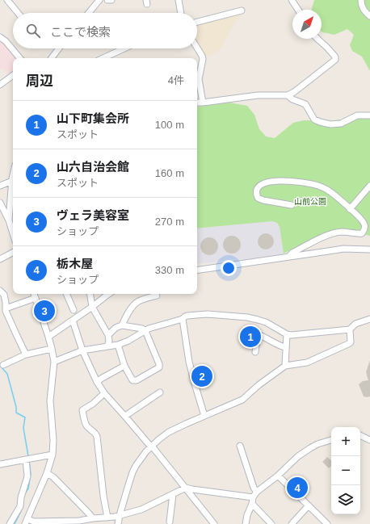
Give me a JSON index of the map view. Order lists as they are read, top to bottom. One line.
{"parks":["山前公園"],"north":"top right","page":{"search":"ここで検索","heading":["周辺","4件"],"list":[{"mark":"1","name":"山下町集会所","note":"スポット","value":"100 m"},{"mark":"2","name":"山六自治会館","note":"スポット","value":"160 m"},{"mark":"3","name":"ヴェラ美容室","note":"ショップ","value":"270 m"},{"mark":"4","name":"栃木屋","note":"ショップ","value":"330 m"}],"pins":["3","1","2","4"],"map_buttons":["+","−"]}}
